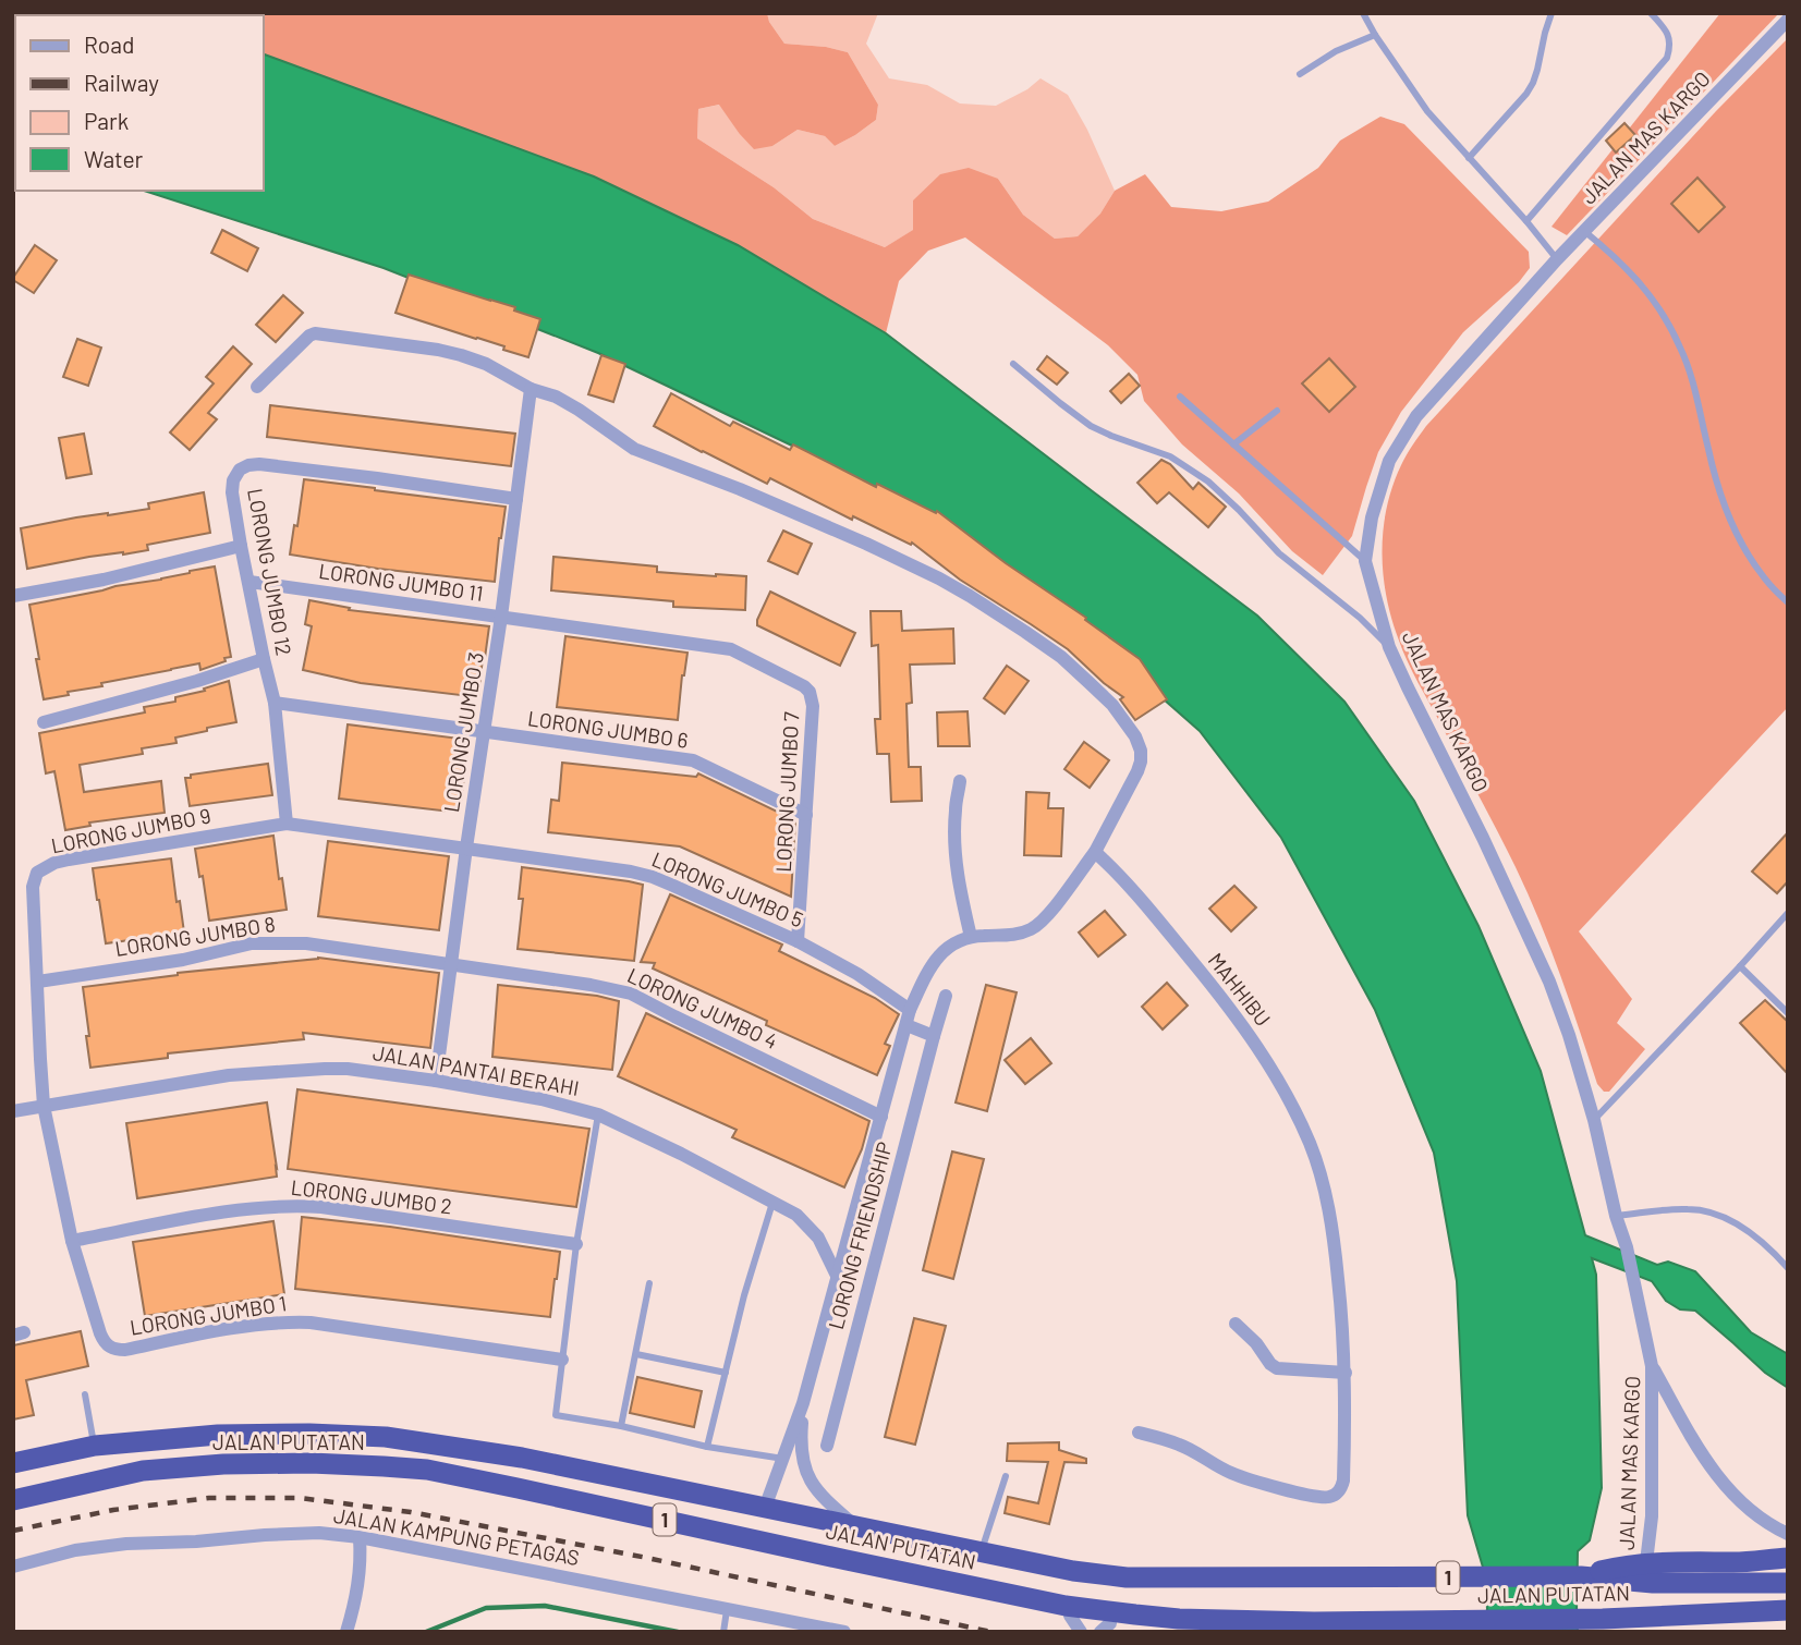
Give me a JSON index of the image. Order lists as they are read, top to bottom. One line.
{"streets":{"highway":["JALAN PUTATAN","1"],"street":["JALAN MAS KARGO","LORONG JUMBO 12","LORONG JUMBO 11","LORONG JUMBO 6","LORONG JUMBO 3","LORONG JUMBO 7","LORONG JUMBO 9","LORONG JUMBO 5","LORONG JUMBO 8","MAHHIBU","LORONG JUMBO 4","JALAN PANTAI BERAHI","LORONG JUMBO 2","LORONG FRIENDSHIP","LORONG JUMBO 1","JALAN KAMPUNG PETAGAS"]},"crossings":[["LORONG JUMBO 12","LORONG JUMBO 11"],["LORONG JUMBO 12","LORONG JUMBO 6"],["LORONG JUMBO 12","LORONG JUMBO 3"],["LORONG JUMBO 12","LORONG JUMBO 9"],["LORONG JUMBO 11","LORONG JUMBO 3"],["LORONG JUMBO 11","LORONG JUMBO 7"],["LORONG JUMBO 6","LORONG JUMBO 3"],["LORONG JUMBO 6","LORONG JUMBO 7"],["LORONG JUMBO 3","LORONG JUMBO 7"],["LORONG JUMBO 3","LORONG JUMBO 9"],["LORONG JUMBO 3","LORONG JUMBO 5"],["LORONG JUMBO 3","LORONG JUMBO 8"],["LORONG JUMBO 3","LORONG JUMBO 4"],["LORONG JUMBO 3","JALAN PANTAI BERAHI"],["LORONG JUMBO 7","LORONG JUMBO 5"],["LORONG JUMBO 9","LORONG JUMBO 5"],["LORONG JUMBO 9","LORONG JUMBO 8"],["LORONG JUMBO 9","JALAN PANTAI BERAHI"],["LORONG JUMBO 9","LORONG JUMBO 1"],["LORONG JUMBO 8","LORONG JUMBO 4"],["JALAN PANTAI BERAHI","LORONG JUMBO 1"],["LORONG JUMBO 2","LORONG JUMBO 1"]],"legend":["Road","Railway","Park","Water"]}
